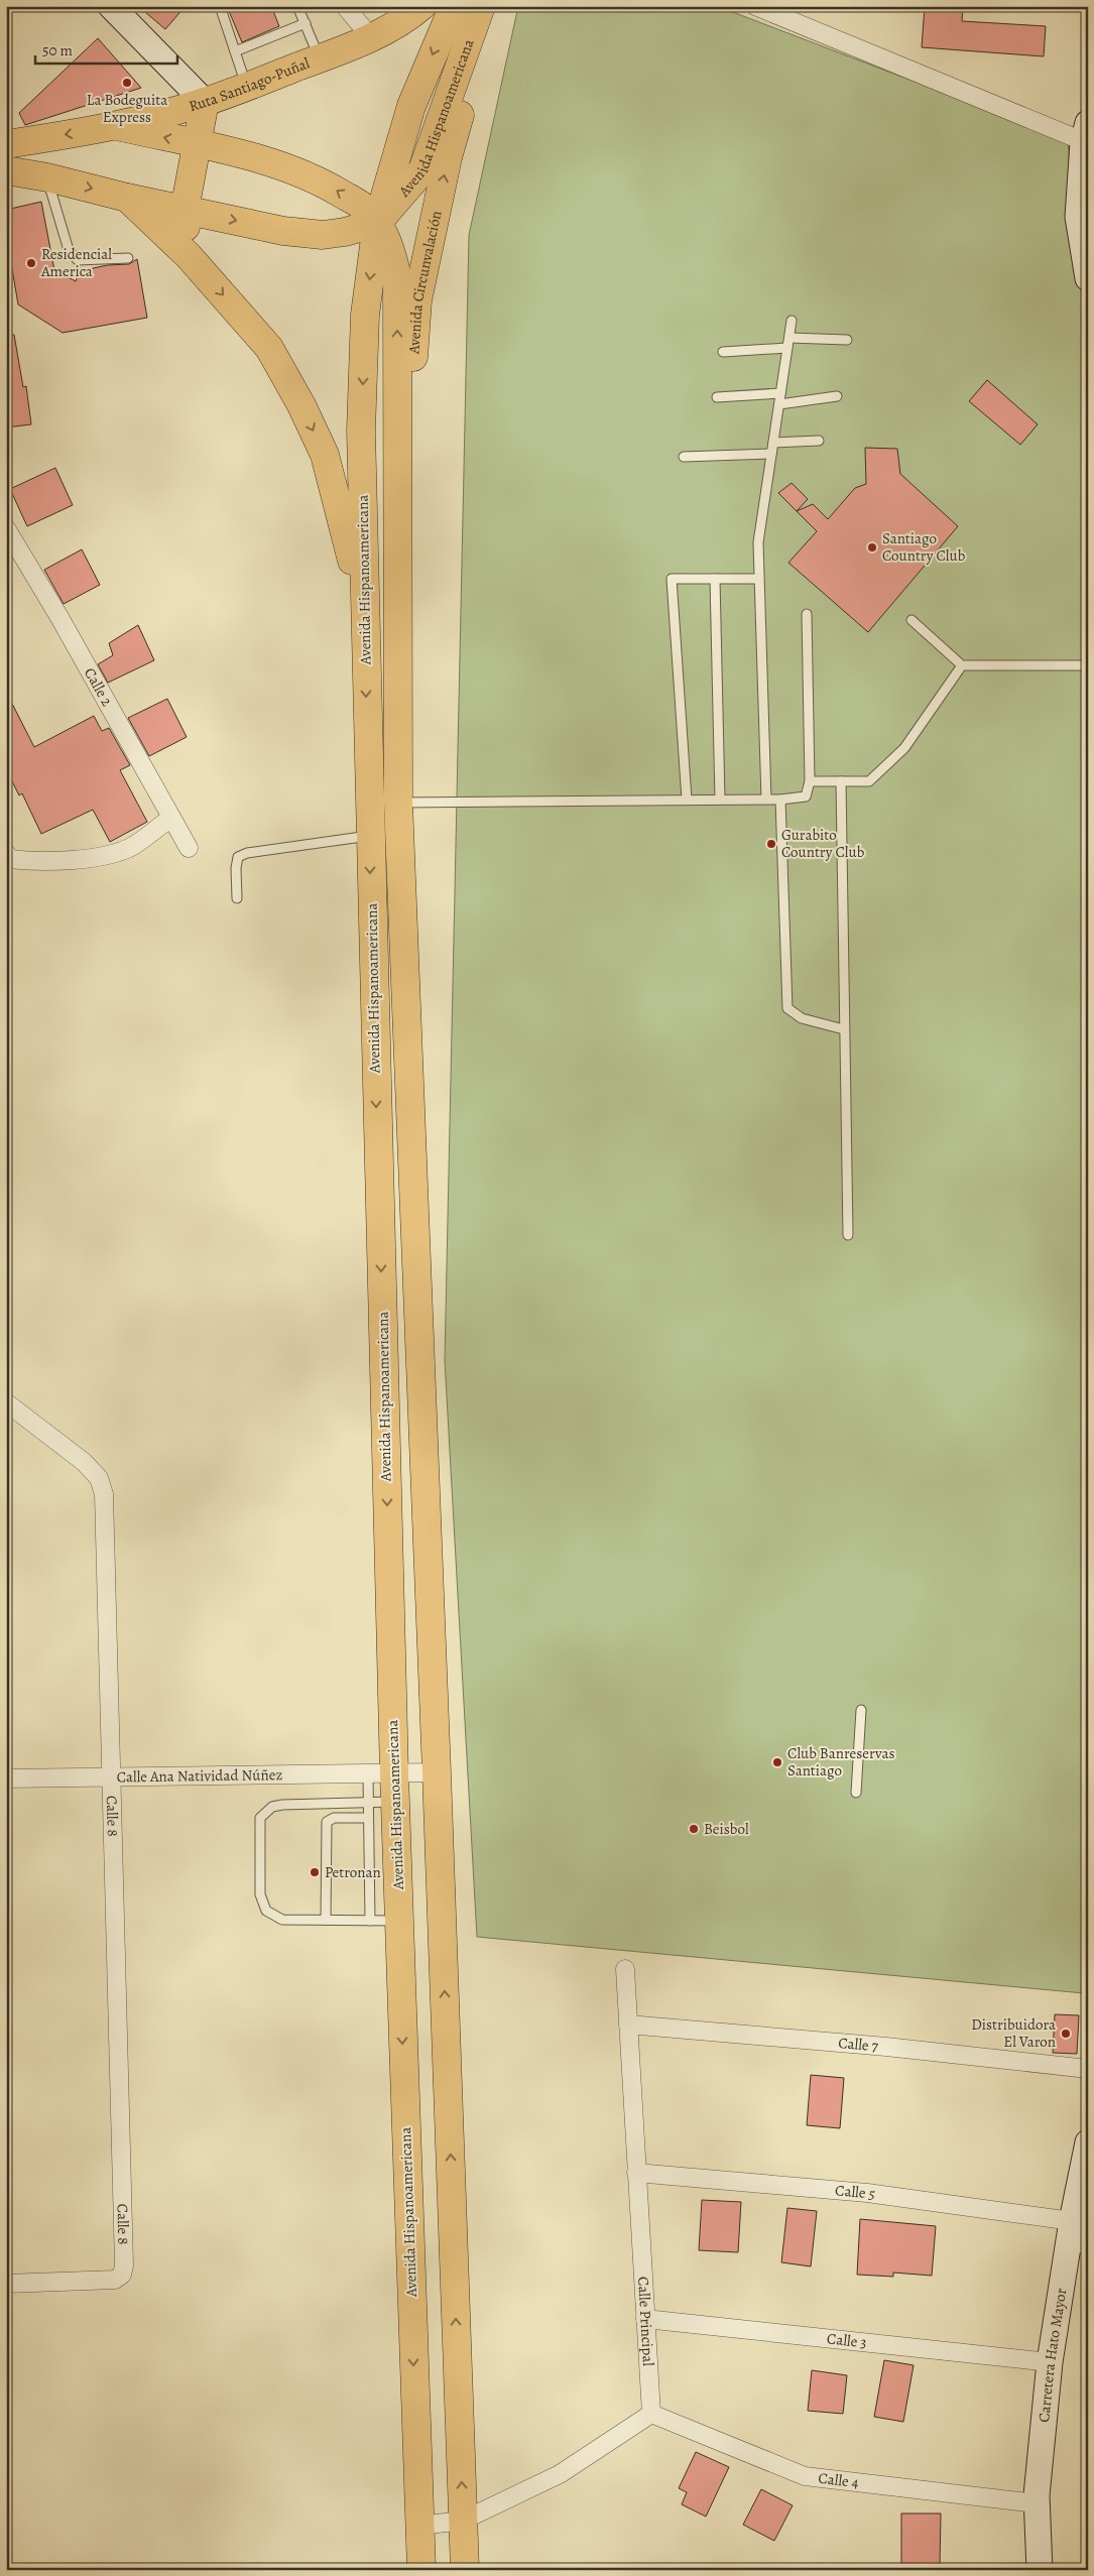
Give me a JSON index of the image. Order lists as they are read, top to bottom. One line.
{"streets":{"main road":["Ruta Santiago-Puñal","Avenida Hispanoamericana","Avenida Circunvalación"],"street":["Calle 2","Calle Ana Natividad Núñez","Calle 8","Calle 7","Calle 5","Calle Principal","Calle 3","Carretera Hato Mayor","Calle 4"]},"crossings":[["Avenida Hispanoamericana","Avenida Circunvalación"],["Avenida Hispanoamericana","Calle Ana Natividad Núñez"],["Calle Ana Natividad Núñez","Calle 8"],["Calle 7","Calle Principal"],["Calle 5","Calle Principal"],["Calle 5","Carretera Hato Mayor"],["Calle Principal","Calle 3"],["Calle Principal","Calle 4"],["Calle 3","Carretera Hato Mayor"],["Carretera Hato Mayor","Calle 4"]],"places":["La Bodeguita Express","Residencial America","Santiago Country Club","Gurabito Country Club","Club Banreservas Santiago","Beisbol","Petronan","Distribuidora El Varon"],"scale_bar":"50 m"}
